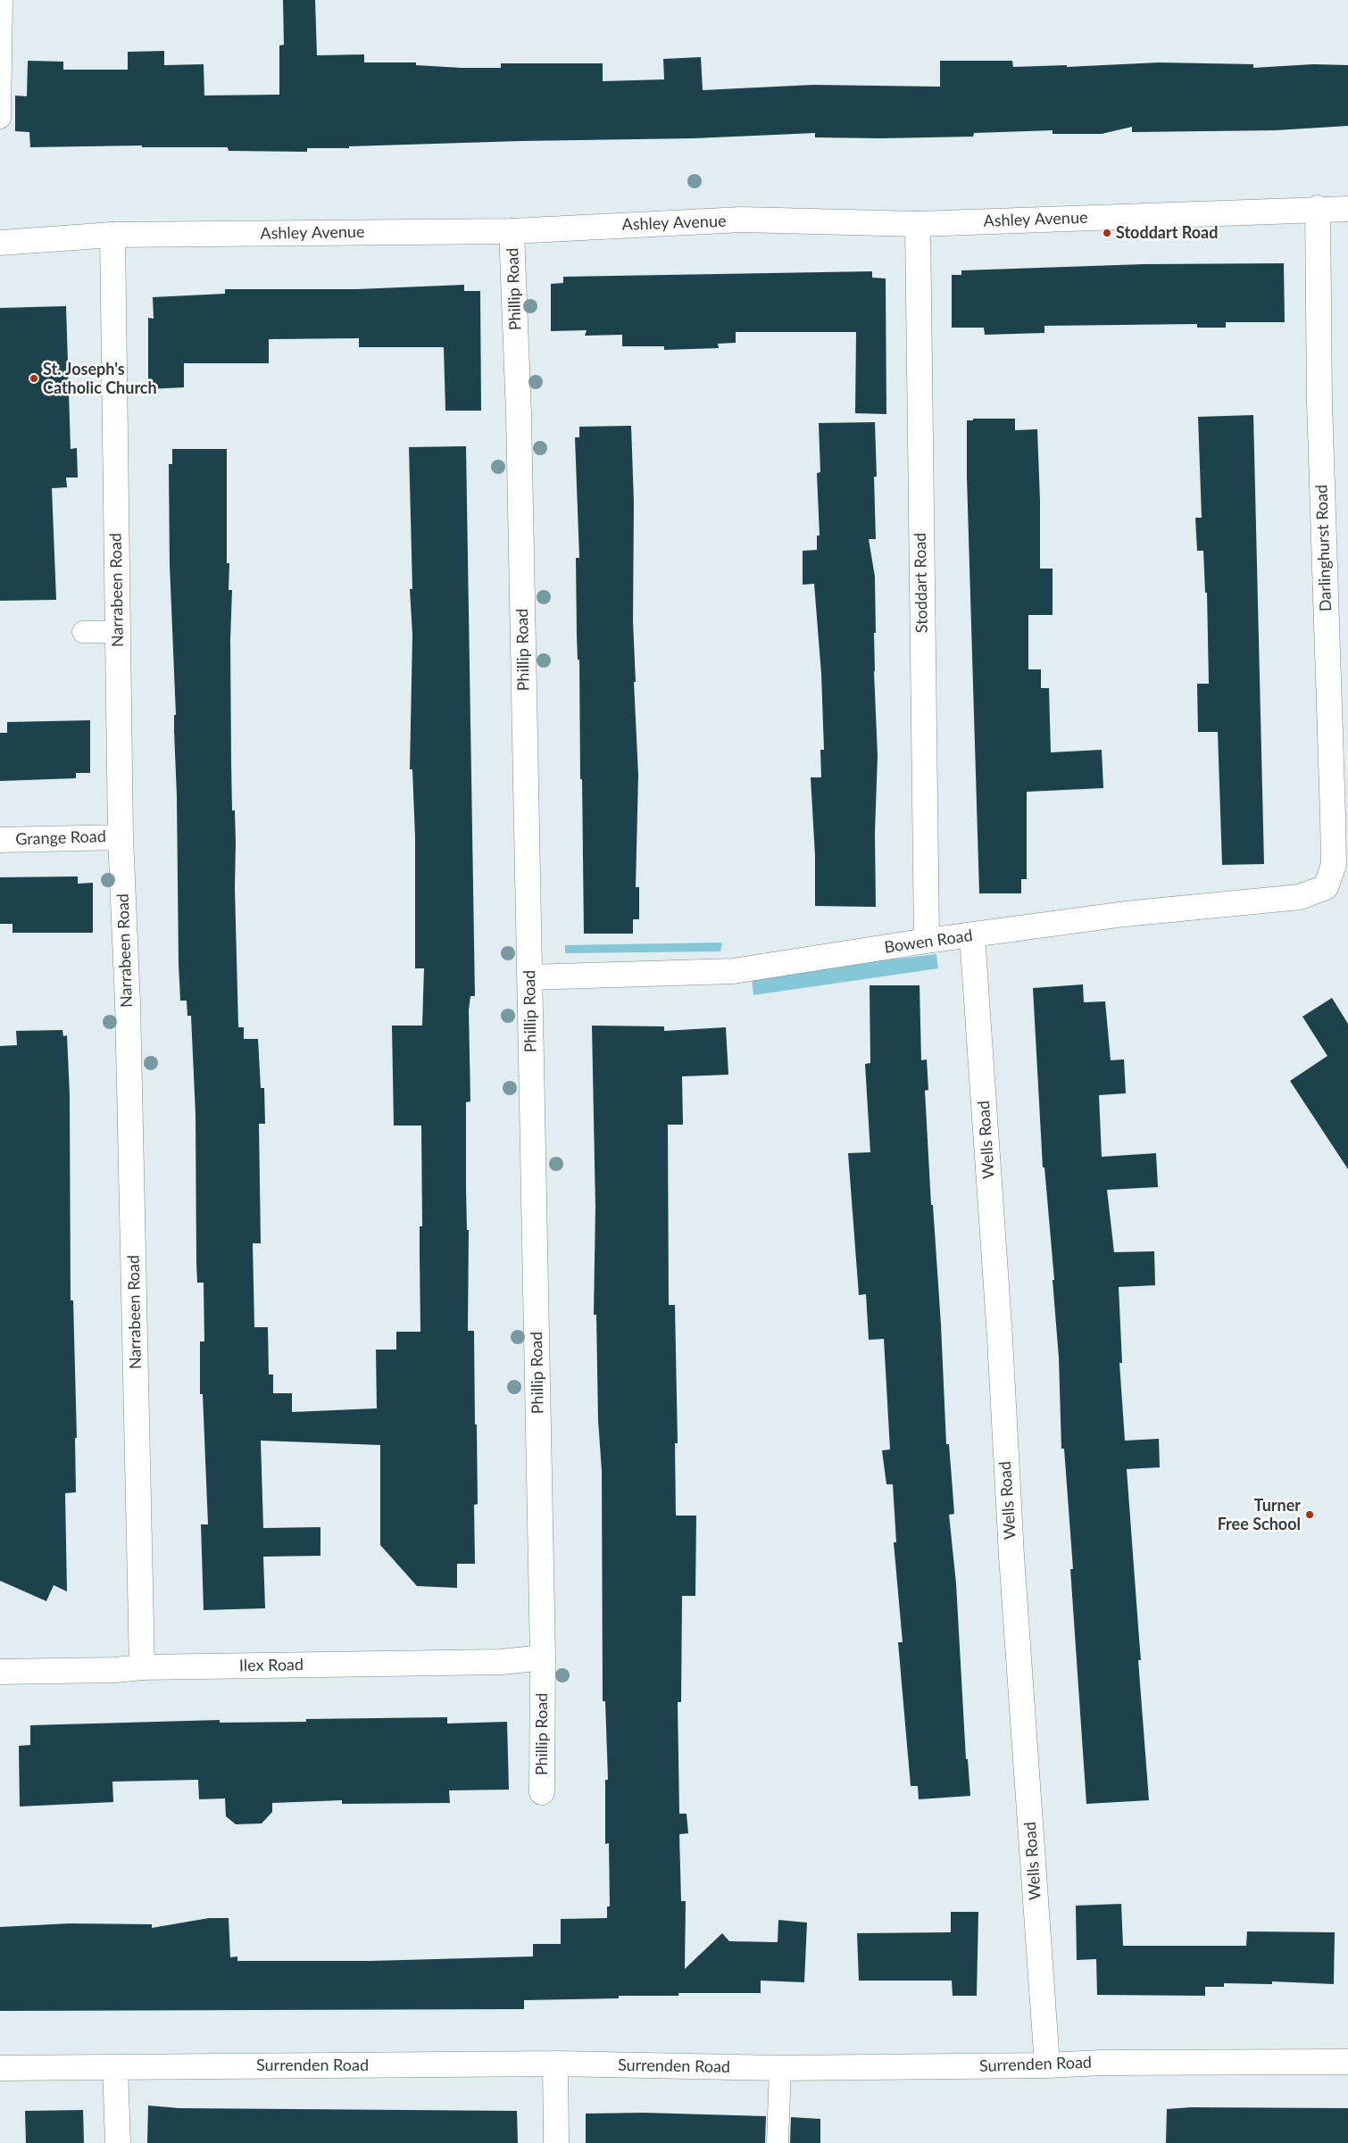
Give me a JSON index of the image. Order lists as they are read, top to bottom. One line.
{"streets":{"street":["Ashley Avenue","Phillip Road","Darlinghurst Road","Stoddart Road","Narrabeen Road","Grange Road","Bowen Road","Wells Road","Ilex Road","Surrenden Road"]},"crossings":[["Ashley Avenue","Phillip Road"],["Ashley Avenue","Darlinghurst Road"],["Ashley Avenue","Stoddart Road"],["Ashley Avenue","Narrabeen Road"],["Phillip Road","Bowen Road"],["Phillip Road","Ilex Road"],["Darlinghurst Road","Bowen Road"],["Stoddart Road","Bowen Road"],["Narrabeen Road","Grange Road"],["Narrabeen Road","Ilex Road"],["Bowen Road","Wells Road"],["Wells Road","Surrenden Road"]],"places":["Stoddart Road","St. Joseph's Catholic Church","Turner Free School"]}
